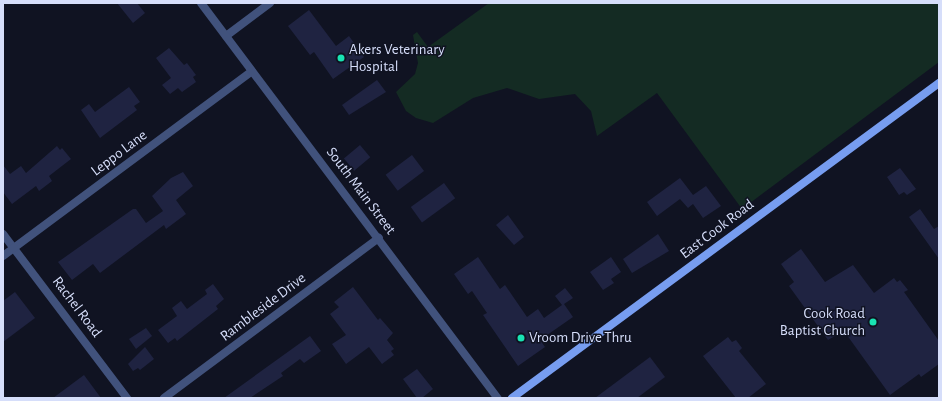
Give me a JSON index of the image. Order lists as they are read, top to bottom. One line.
{"streets":{"main road":["East Cook Road"],"street":["Leppo Lane","South Main Street","Rachel Road","Rambleside Drive"]},"crossings":[["Leppo Lane","South Main Street"],["Leppo Lane","Rachel Road"],["South Main Street","Rambleside Drive"]],"places":["Akers Veterinary Hospital","Cook Road Baptist Church","Vroom Drive Thru"]}
